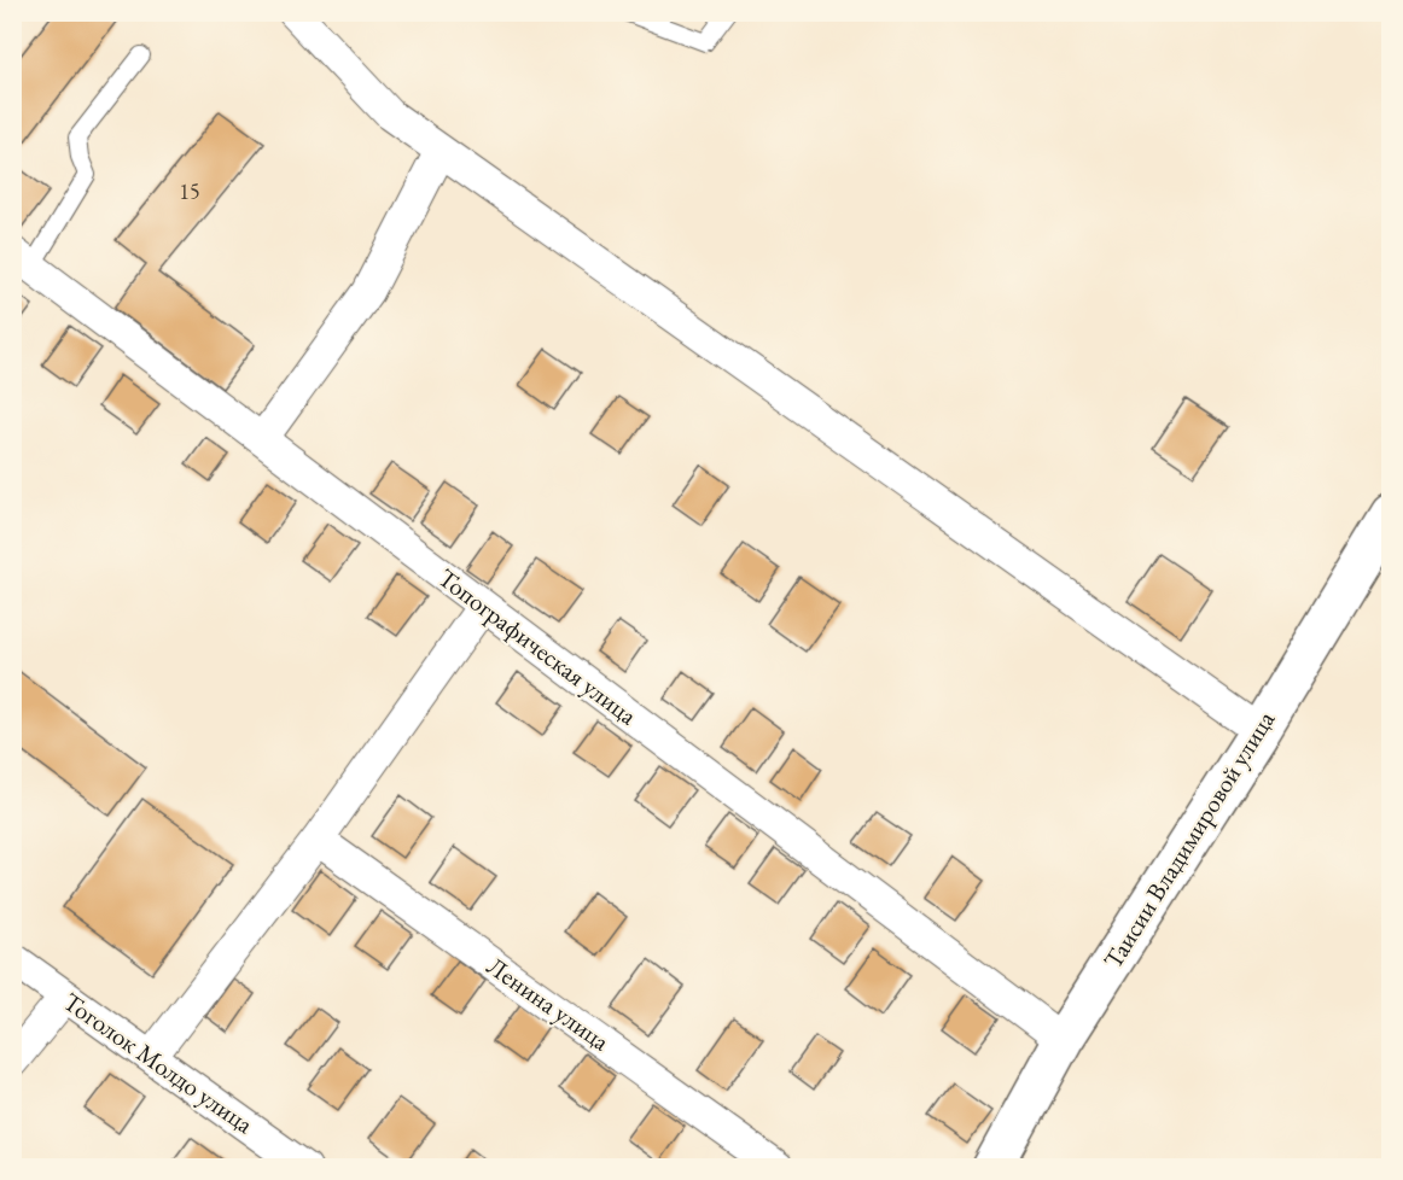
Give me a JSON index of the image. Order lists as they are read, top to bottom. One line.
{"streets":{"street":["Топографическая улица","Таисии Владимировой улица","Ленина улица","Тоголок Молдо улица"]},"crossings":[["Топографическая улица","Таисии Владимировой улица"]],"house_numbers":["15"]}
